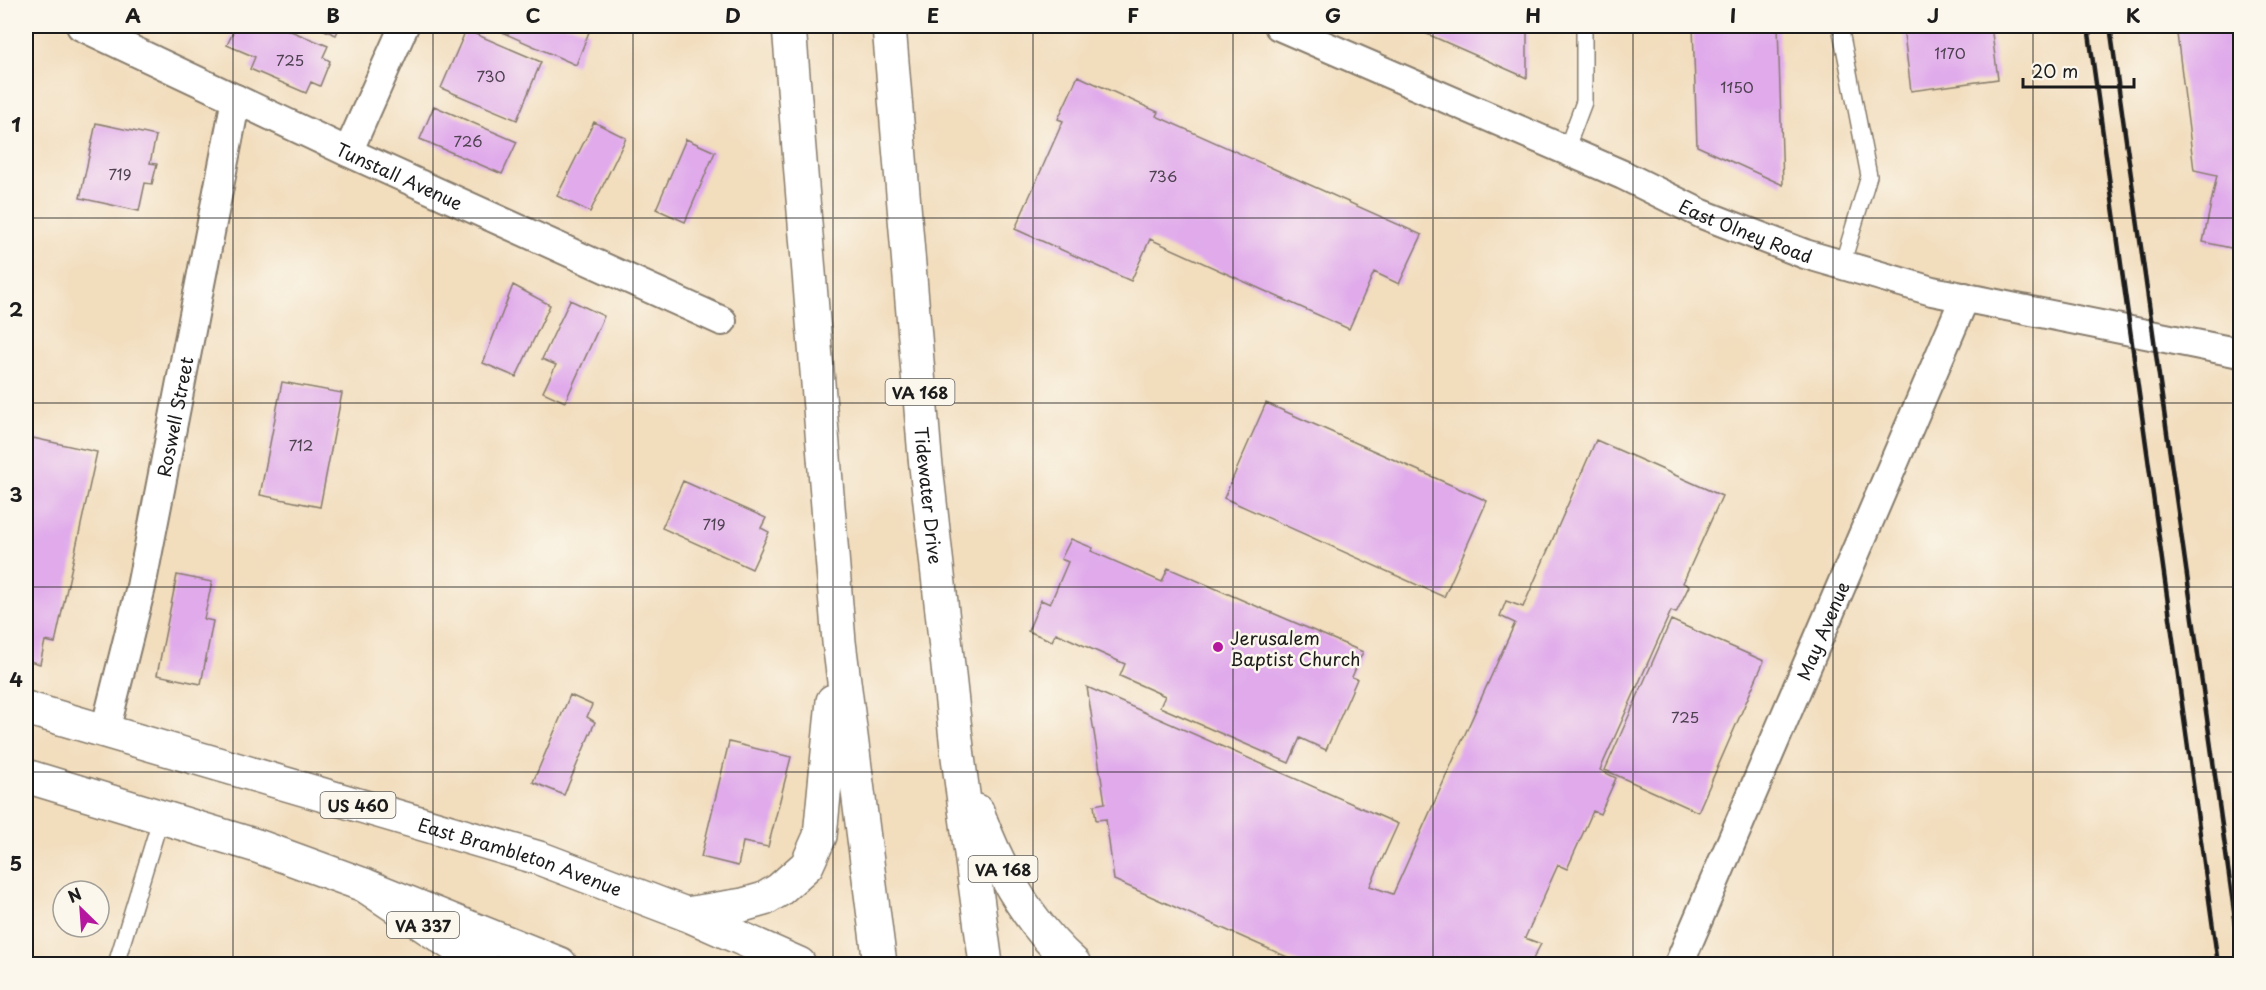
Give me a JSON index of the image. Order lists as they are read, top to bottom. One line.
{"streets":{"main road":["VA 168","Tidewater Drive","US 460","East Brambleton Avenue","VA 337"],"street":["Tunstall Avenue","East Olney Road","Roswell Street","May Avenue"]},"crossings":[["Tunstall Avenue","Roswell Street"],["East Olney Road","May Avenue"],["VA 168","Tidewater Drive"],["Roswell Street","East Brambleton Avenue"]],"places":["Jerusalem Baptist Church"],"house_numbers":["1170","725","730","1150","726","719","736","712","719","725"],"scale_bar":"20 m","north":"top left","grid":{"columns":["A","B","C","D","E","F","G","H","I","J","K"],"rows":["1","2","3","4","5"]}}
